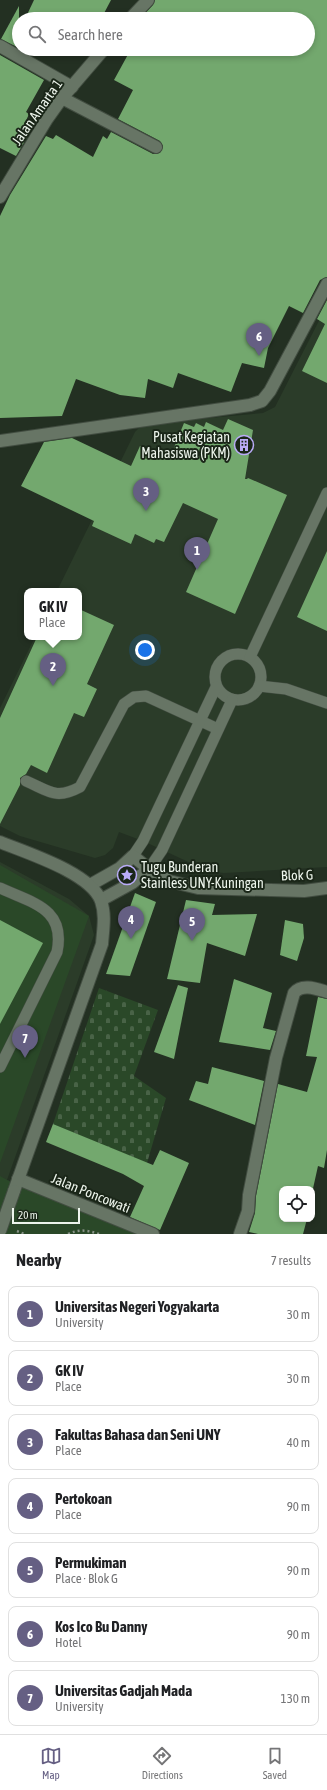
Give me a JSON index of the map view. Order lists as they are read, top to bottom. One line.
{"streets":{"street":["Jalan Amarta 1","Blok G","Jalan Poncowati"]},"places":{"building":["Pusat Kegiatan Mahasiswa (PKM)"],"place":["Tugu Bunderan Stainless UNY-Kuningan"]},"scale_bar":"20 m","page":{"search":"Search here","pins":["6","3","1","2","4","5","7"],"popup":["GK IV","Place"],"scale":"20 m","heading":["Nearby","7 results"],"list":[{"mark":"1","name":"Universitas Negeri Yogyakarta","note":"University","value":"30 m"},{"mark":"2","name":"GK IV","note":"Place","value":"30 m"},{"mark":"3","name":"Fakultas Bahasa dan Seni UNY","note":"Place","value":"40 m"},{"mark":"4","name":"Pertokoan","note":"Place","value":"90 m"},{"mark":"5","name":"Permukiman","note":"Place · Blok G","value":"90 m"},{"mark":"6","name":"Kos Ico Bu Danny","note":"Hotel","value":"90 m"},{"mark":"7","name":"Universitas Gadjah Mada","note":"University","value":"130 m"}],"nav":["Map","Directions","Saved"]}}
